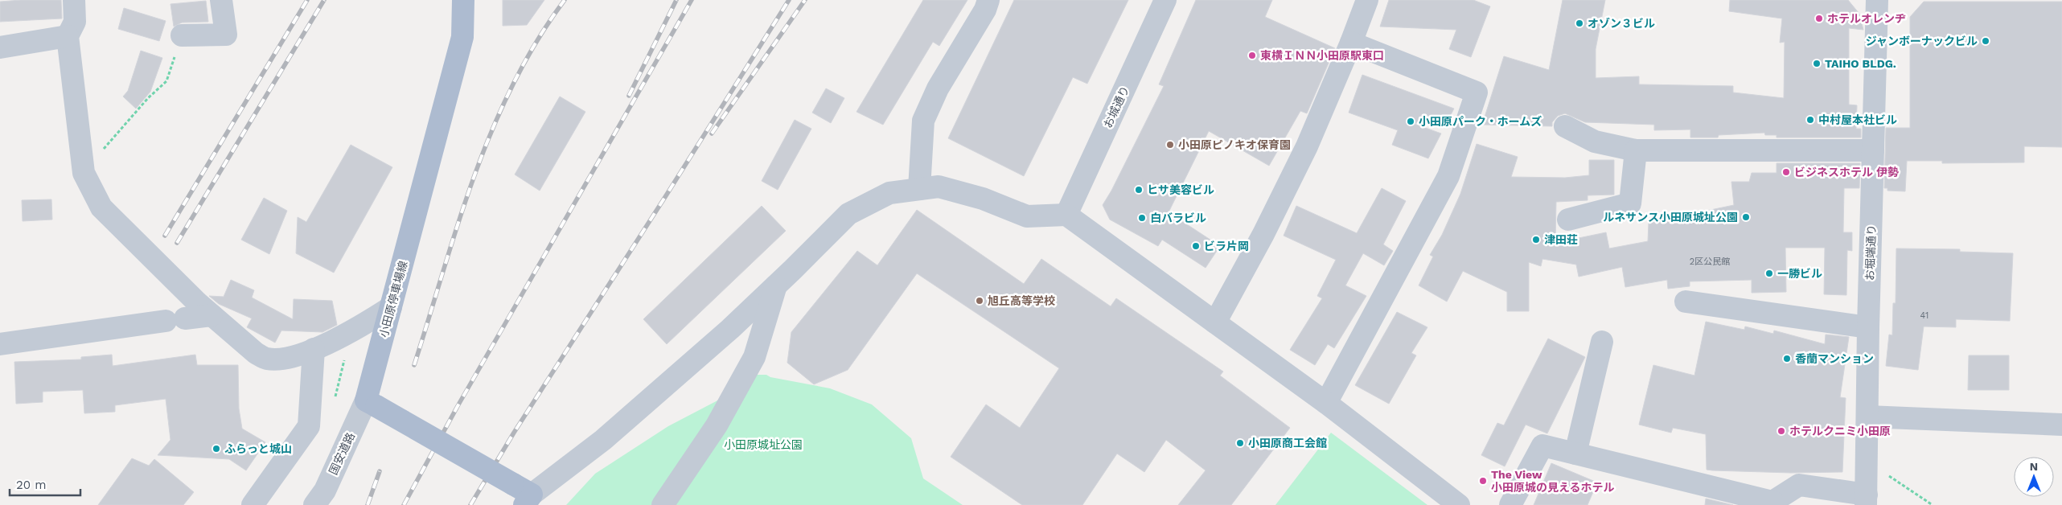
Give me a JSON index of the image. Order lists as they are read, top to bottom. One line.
{"streets":{"main road":["小田原停車場線"],"street":["お城通り","お堀端通り","国安道路"]},"crossings":[["小田原停車場線","国安道路"]],"parks":["小田原城址公園"],"places":["ホテルオレンヂ","オゾン３ビル","ジャンボーナックビル","東横ＩＮＮ小田原駅東口","TAIHO BLDG.","中村屋本社ビル","小田原パーク・ホームズ","小田原ピノキオ保育園","ビジネスホテル 伊勢","ヒサ美容ビル","ルネサンス小田原城址公園","白バラビル","津田荘","ビラ片岡","一勝ビル","旭丘高等学校","香蘭マンション","ホテルクニミ小田原","小田原商工会館","ふらっと城山","The View 小田原城の見えるホテル"],"house_numbers":["2区公民館","41"],"scale_bar":"20 m","north":"top"}
